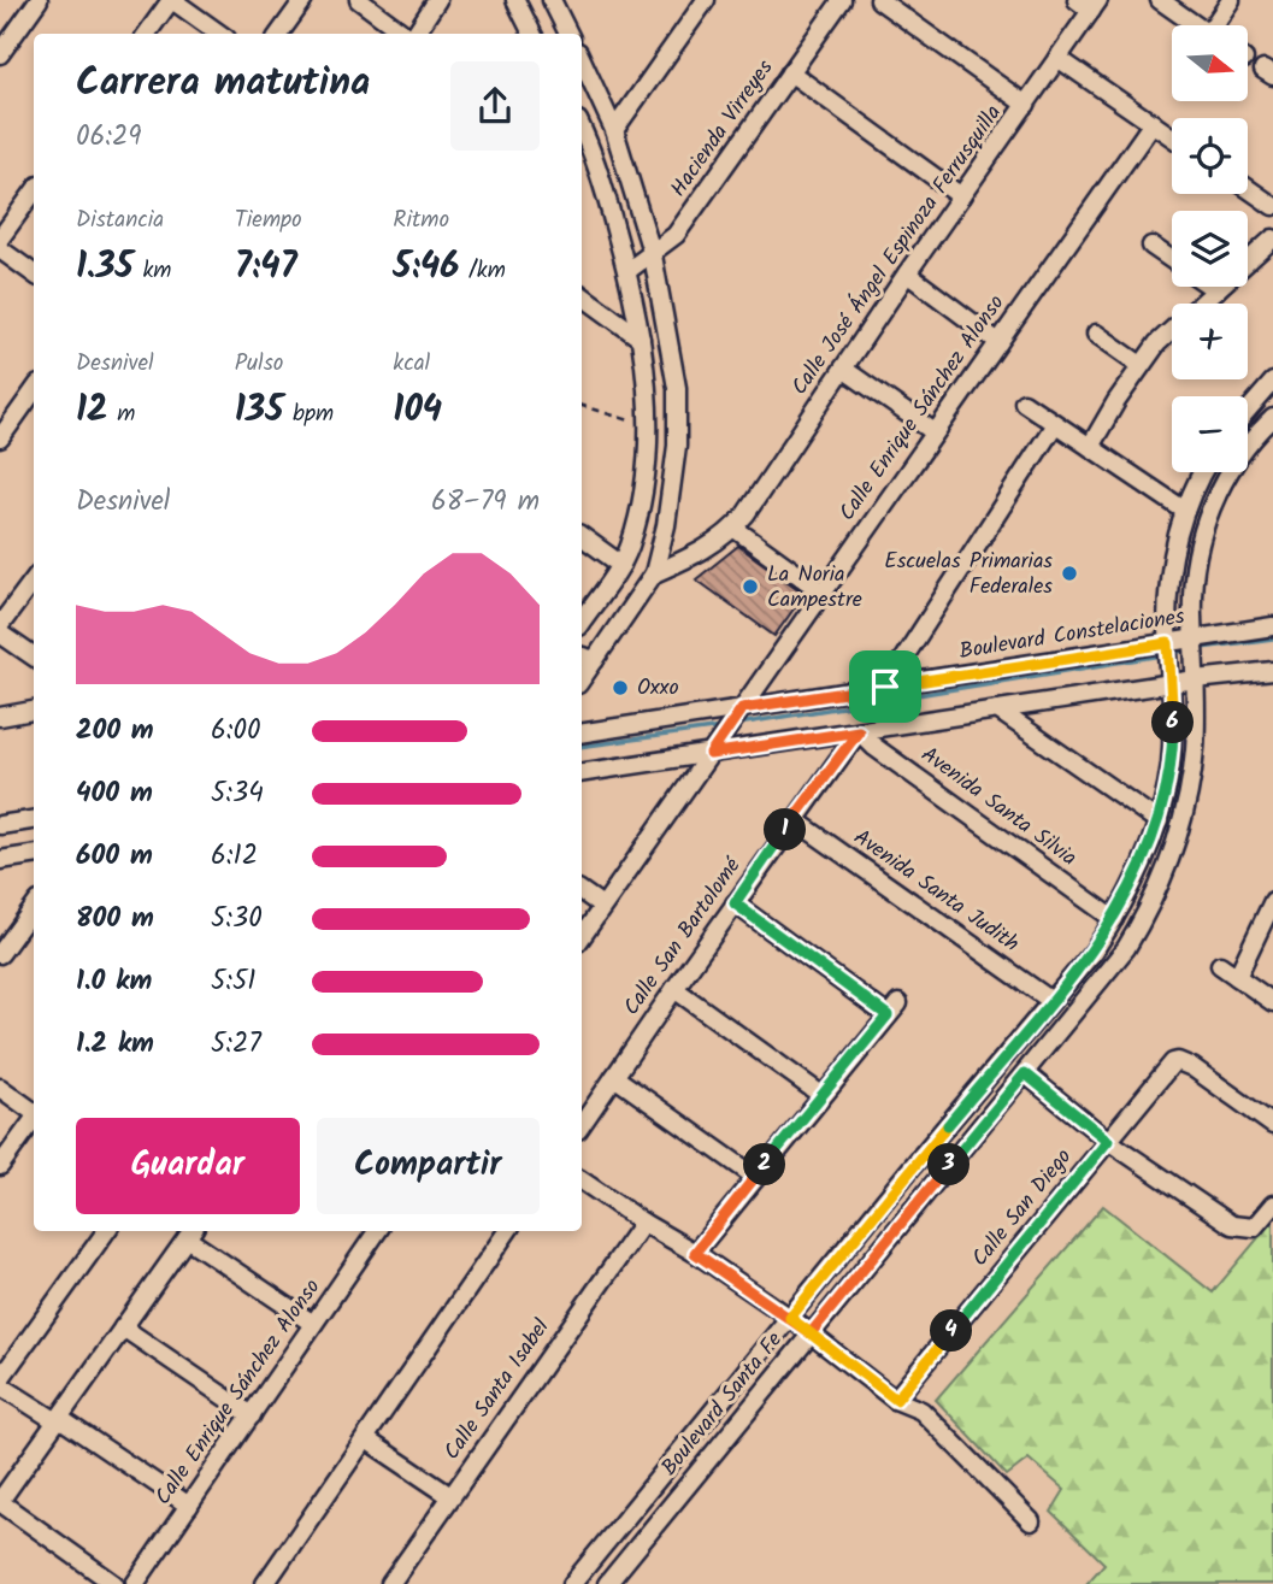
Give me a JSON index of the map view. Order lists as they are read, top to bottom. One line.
{"streets":{"street":["Hacienda Virreyes","Calle José Ángel Espinoza Ferrusquilla","Calle Enrique Sánchez Alonso","Boulevard Constelaciones","Avenida Santa Silvia","Avenida Santa Judith","Calle San Bartolomé","Calle San Diego","Calle Santa Isabel","Boulevard Santa Fe"]},"crossings":[["Calle Enrique Sánchez Alonso","Boulevard Constelaciones"],["Boulevard Constelaciones","Boulevard Santa Fe"],["Avenida Santa Silvia","Calle San Bartolomé"],["Avenida Santa Silvia","Boulevard Santa Fe"],["Avenida Santa Judith","Calle San Bartolomé"],["Avenida Santa Judith","Boulevard Santa Fe"]],"places":["Escuelas Primarias Federales","La Noria Campestre","Oxxo"],"north":"right","page":{"map_buttons":["+","−"],"heading":["Carrera matutina","06:29"],"stats":[["Distancia","1.35 km"],["Tiempo","7:47"],["Ritmo","5:46 /km"],["Desnivel","12 m"],["Pulso","135 bpm"],["kcal","104"]],"chart":["Desnivel","68–79 m"],"list":[{"name":"200 m","note":"6:00"},{"name":"400 m","note":"5:34"},{"name":"600 m","note":"6:12"},{"name":"800 m","note":"5:30"},{"name":"1.0 km","note":"5:51"},{"name":"1.2 km","note":"5:27"}],"pins":["6","1","2","3","4"],"buttons":["Guardar","Compartir"]}}
